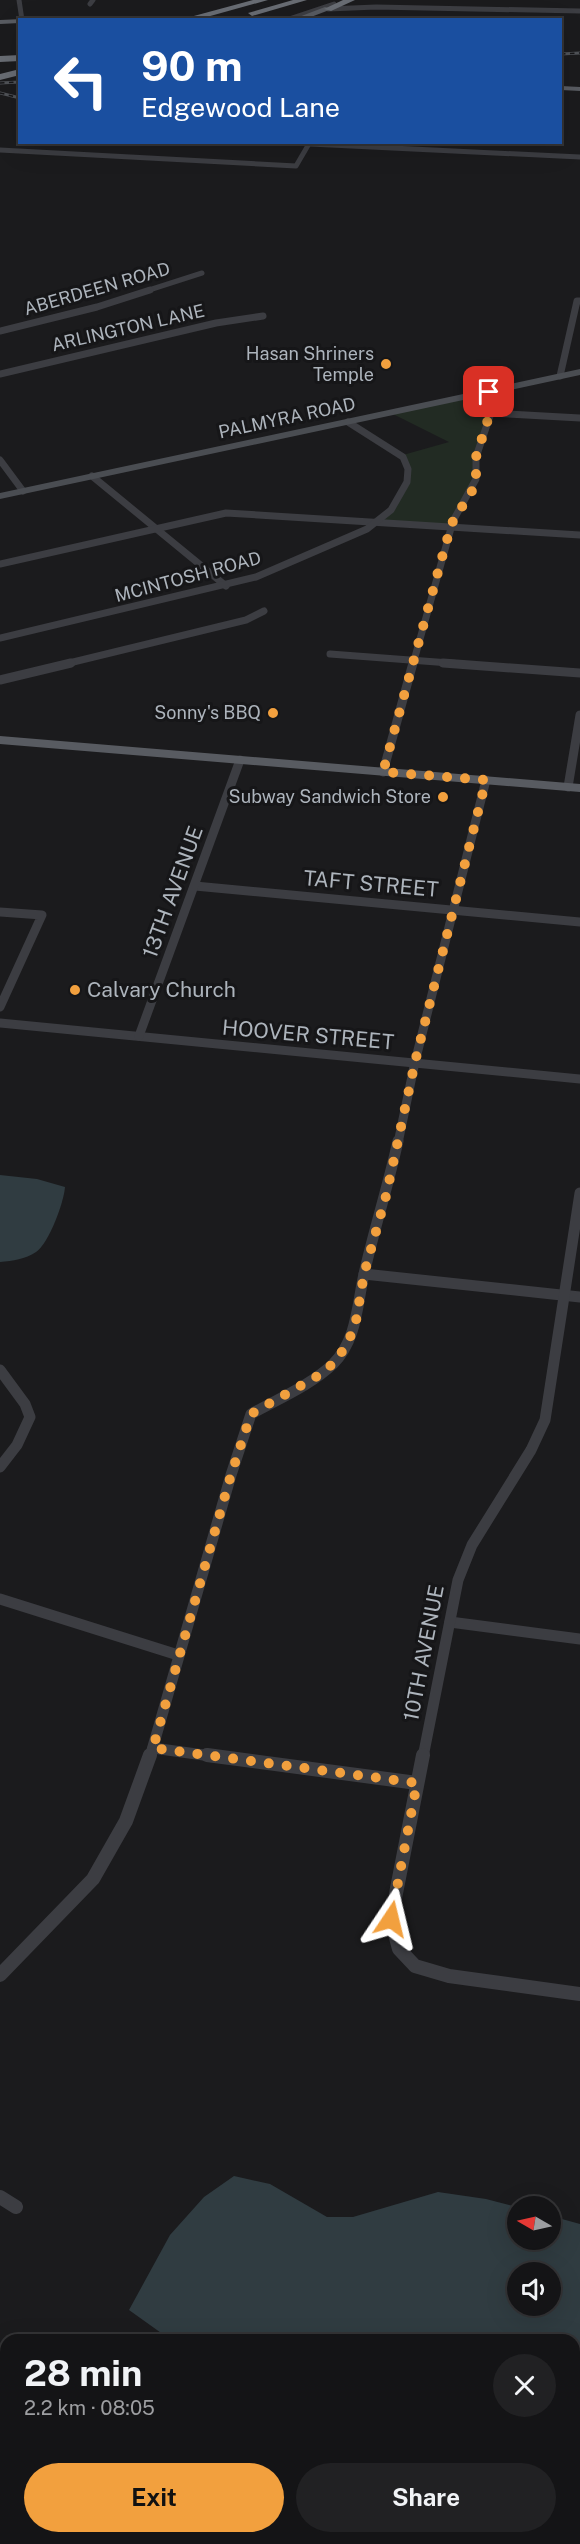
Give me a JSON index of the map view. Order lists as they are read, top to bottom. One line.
{"streets":{"main road":["PALMYRA ROAD"],"street":["ABERDEEN ROAD","ARLINGTON LANE","MCINTOSH ROAD","TAFT STREET","13TH AVENUE","HOOVER STREET","10TH AVENUE"]},"crossings":[["PALMYRA ROAD","MCINTOSH ROAD"],["TAFT STREET","13TH AVENUE"],["13TH AVENUE","HOOVER STREET"]],"places":["Hasan Shriners Temple","Sonny's BBQ","Subway Sandwich Store","Calvary Church"],"north":"left","page":{"turn":["90 m","Edgewood Lane"],"heading":["28 min","2.2 km · 08:05"],"buttons":["Exit","Share"]}}
